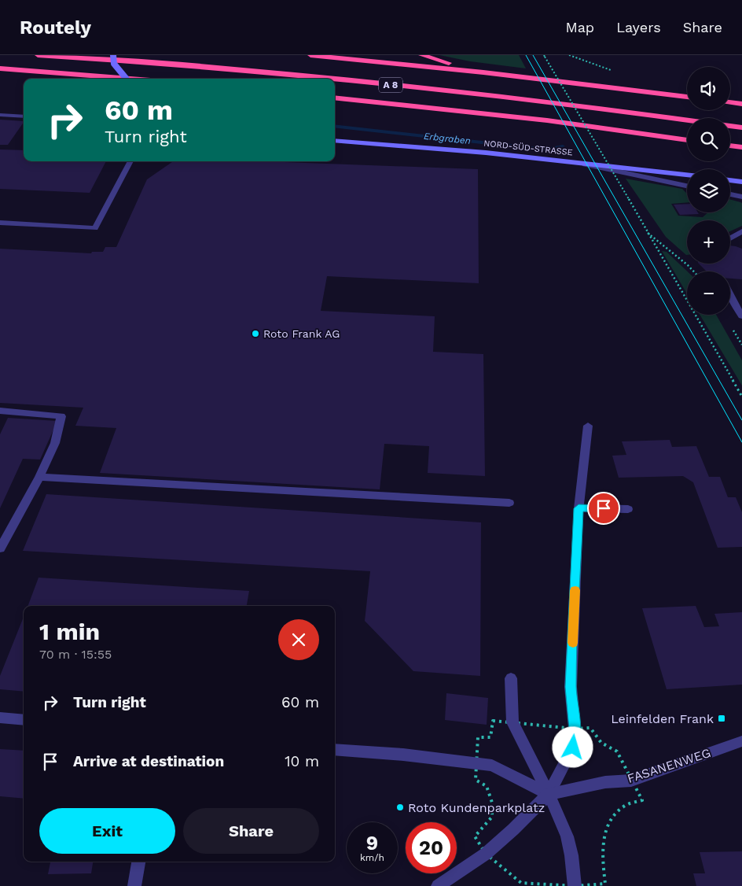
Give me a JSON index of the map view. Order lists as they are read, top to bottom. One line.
{"streets":{"highway":["A 8"],"main road":["NORD-SÜD-STRASSE"],"street":["FASANENWEG"]},"water":["Erbgraben"],"places":{"other":["Roto Frank AG","Roto Kundenparkplatz"],"transit":["Leinfelden Frank"]},"page":{"header":"Routely","nav":["Map","Layers","Share"],"map_buttons":["+","−"],"turn":["60 m","Turn right"],"heading":["1 min","70 m · 15:55"],"list":[{"name":"Turn right","value":"60 m"},{"name":"Arrive at destination","value":"10 m"}],"buttons":["Exit","Share"],"speed":"9 km/h","limit":"20"}}
